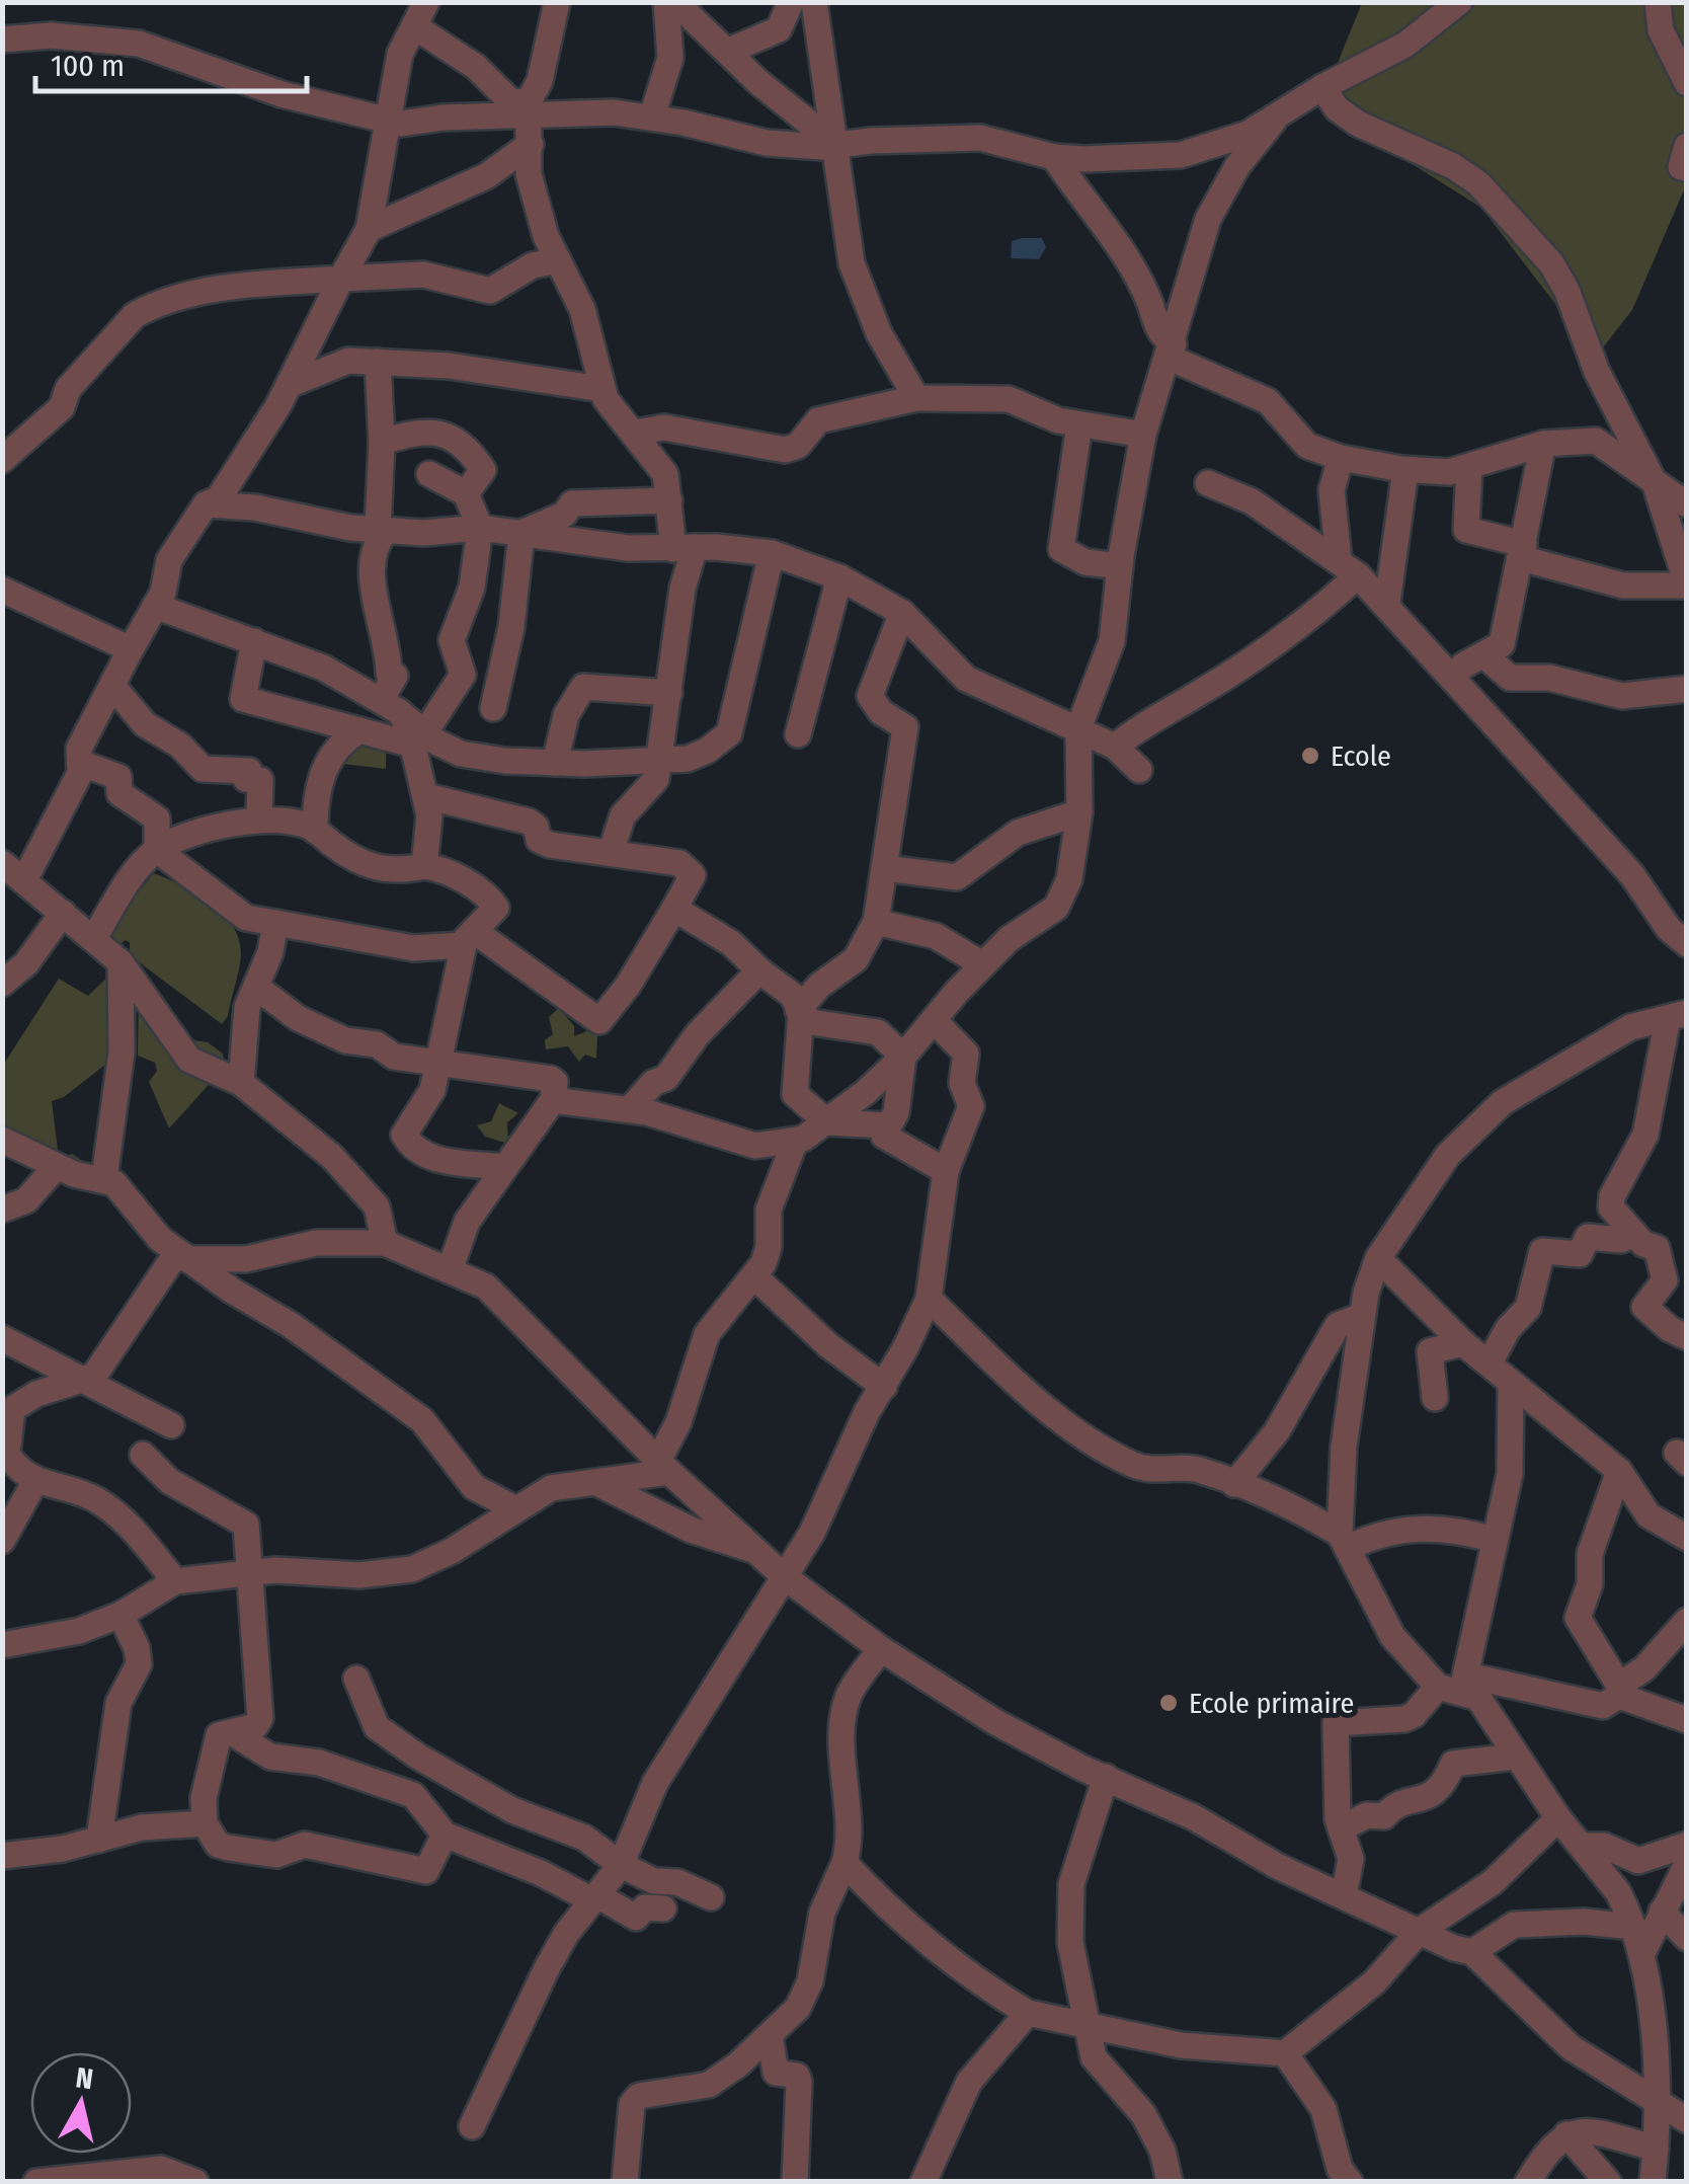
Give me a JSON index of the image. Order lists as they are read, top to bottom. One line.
{"places":["Ecole","Ecole primaire"],"scale_bar":"100 m","north":"top"}
